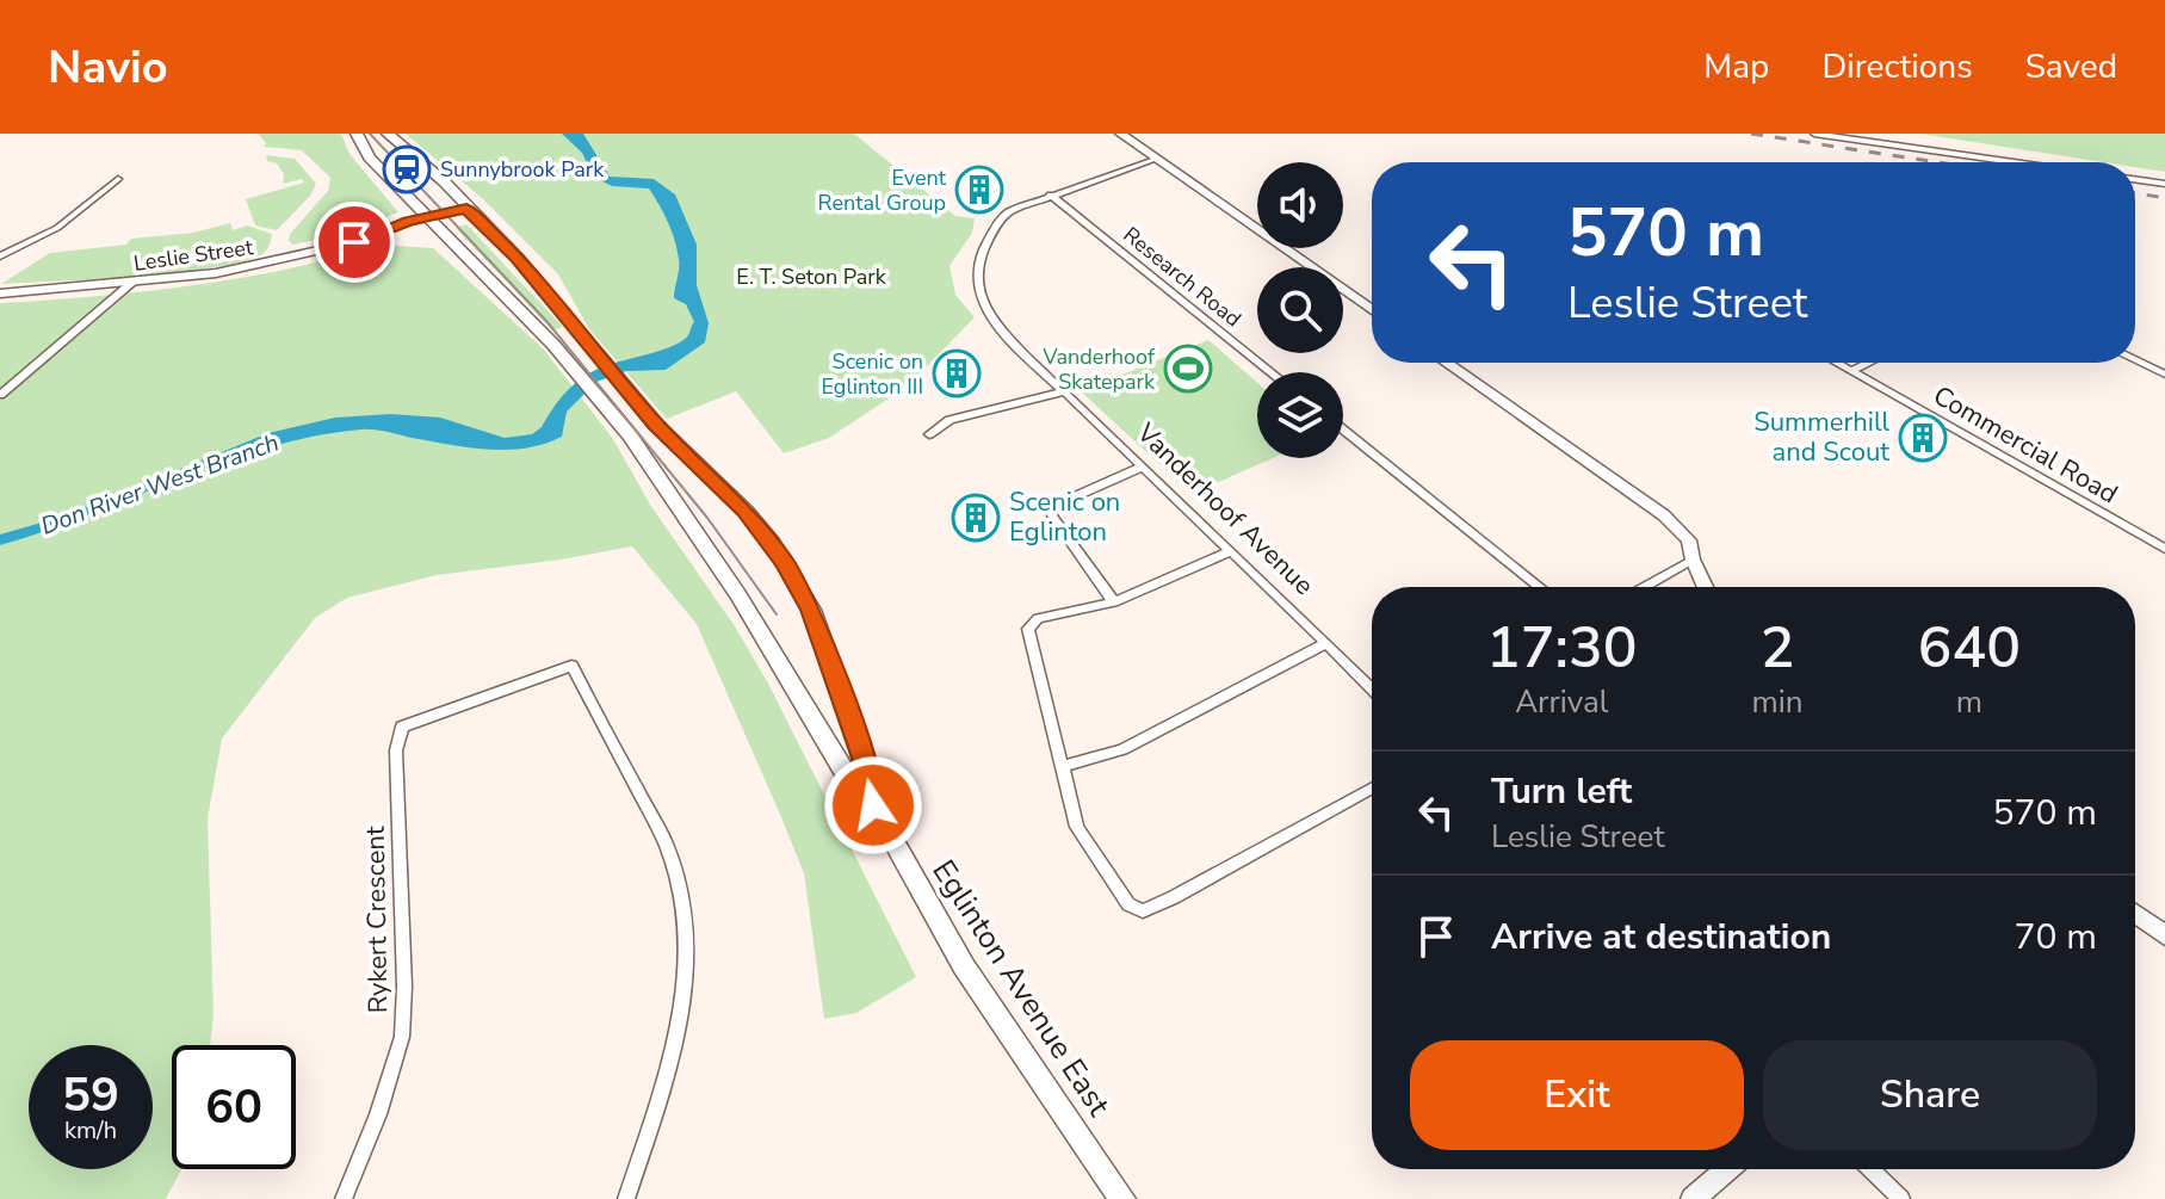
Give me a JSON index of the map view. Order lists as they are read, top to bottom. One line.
{"streets":{"main road":["Eglinton Avenue East"],"street":["Leslie Street","Research Road","Commercial Road","Vanderhoof Avenue","Rykert Crescent"]},"crossings":[["Leslie Street","Eglinton Avenue East"],["Research Road","Vanderhoof Avenue"]],"water":["Don River West Branch"],"parks":["E. T. Seton Park"],"places":{"station":["Sunnybrook Park"],"building":["Event Rental Group","Scenic on Eglinton III","Summerhill and Scout","Scenic on Eglinton"],"sports":["Vanderhoof Skatepark"]},"page":{"header":"Navio","nav":["Map","Directions","Saved"],"turn":["570 m","Leslie Street"],"eta":["17:30","Arrival","2","min","640","m"],"list":[{"name":"Turn left","note":"Leslie Street","value":"570 m"},{"name":"Arrive at destination","value":"70 m"}],"buttons":["Exit","Share"],"speed":"59 km/h","limit":"60"}}
